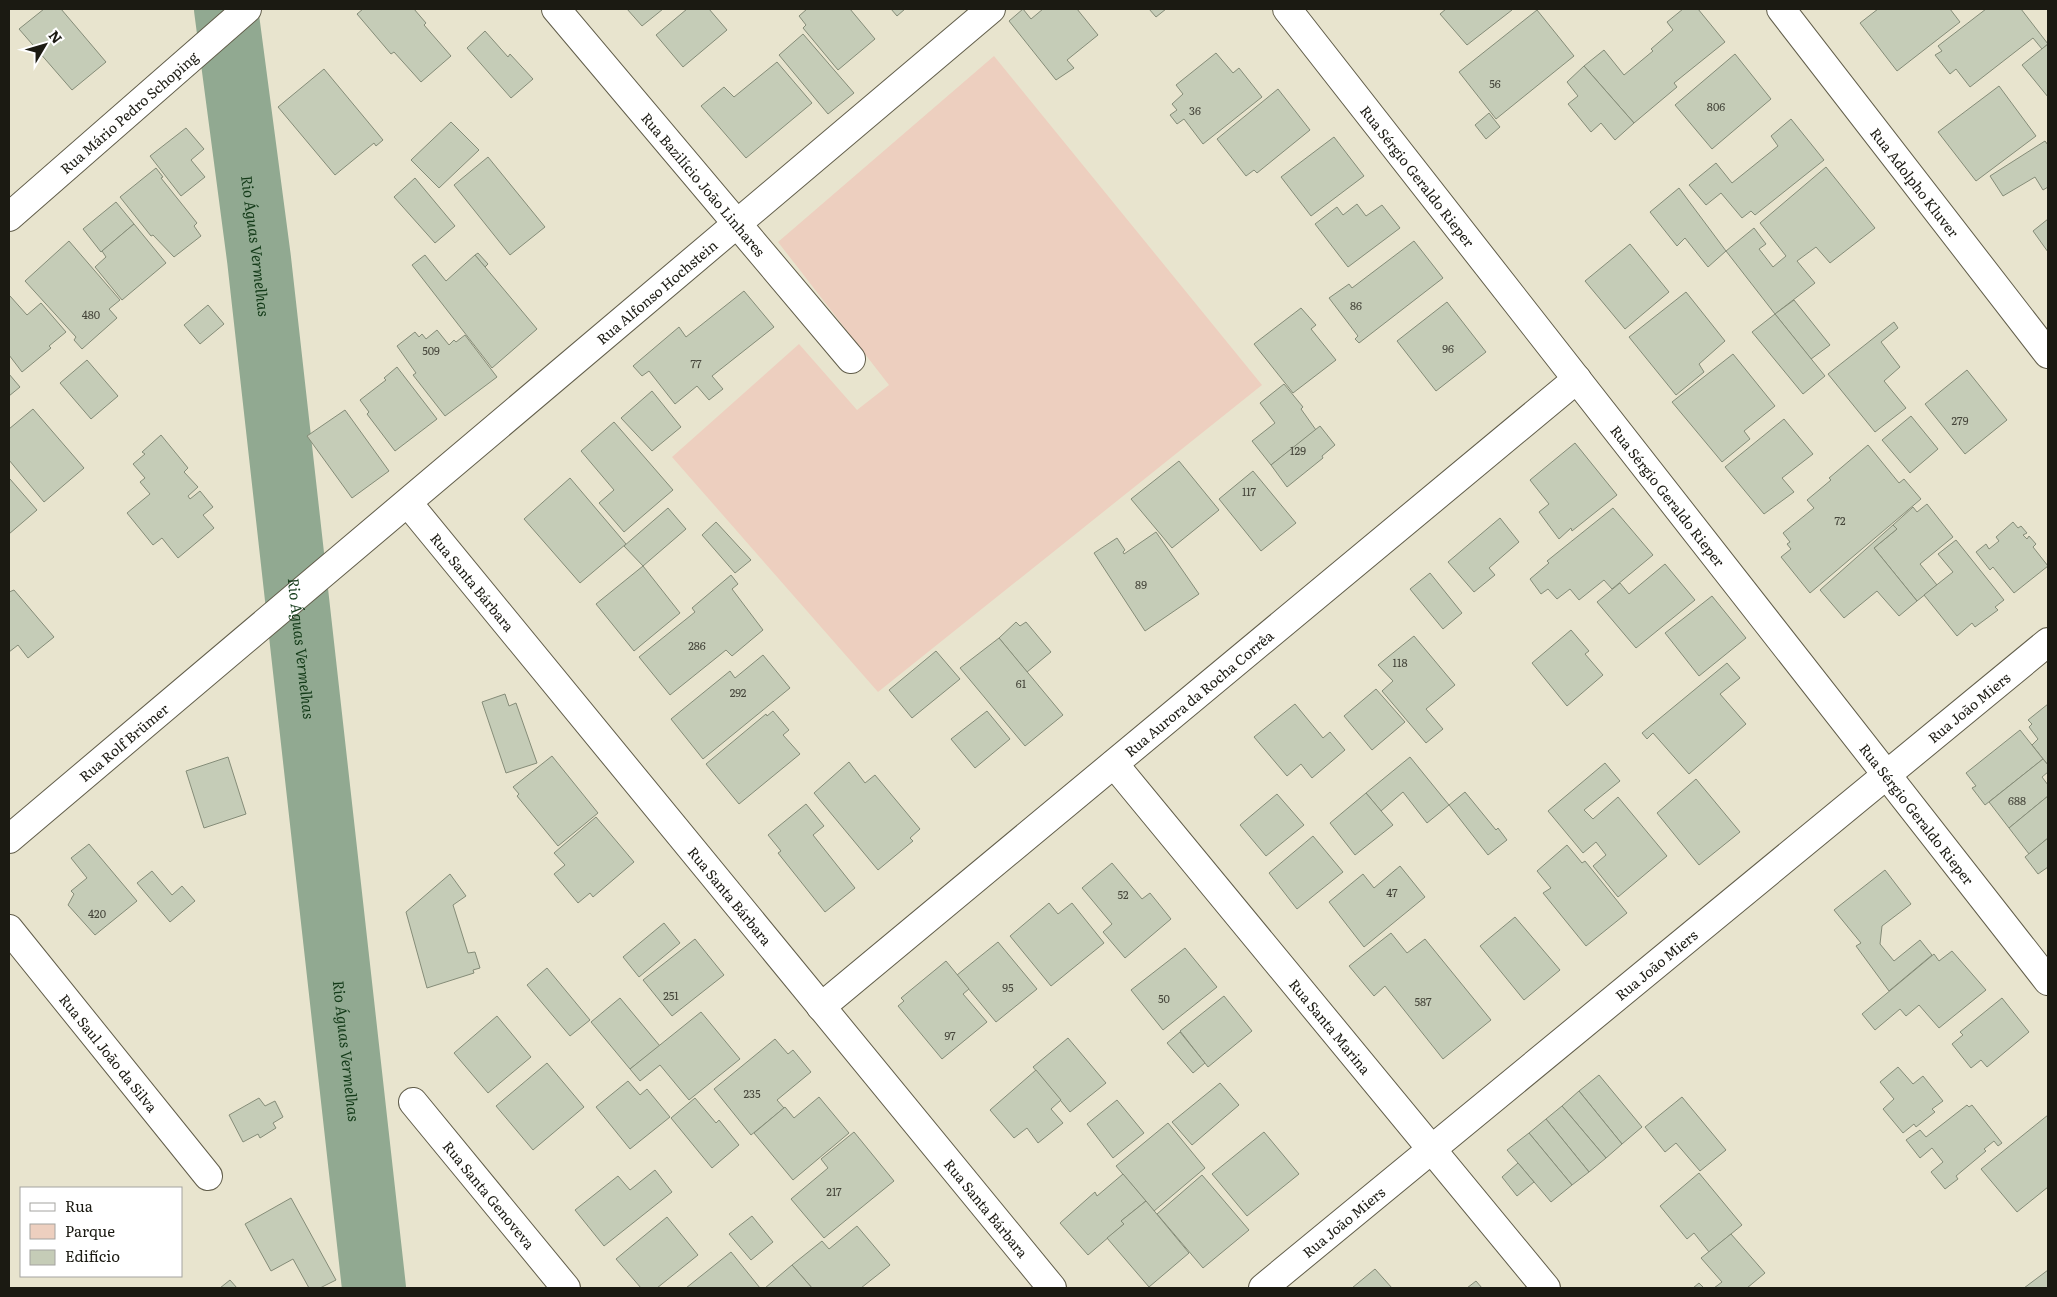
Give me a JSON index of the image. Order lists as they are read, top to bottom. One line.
{"streets":{"street":["Rua Mário Pedro Schoping","Rua Sérgio Geraldo Rieper","Rua Adolpho Kluver","Rua Bazilício João Linhares","Rua Alfonso Hochstein","Rua Santa Bárbara","Rua Aurora da Rocha Corrêa","Rua João Miers","Rua Rolf Brümer","Rua Santa Marina","Rua Saul João da Silva","Rua Santa Genoveva"]},"crossings":[["Rua Sérgio Geraldo Rieper","Rua Aurora da Rocha Corrêa"],["Rua Sérgio Geraldo Rieper","Rua João Miers"],["Rua Bazilício João Linhares","Rua Alfonso Hochstein"],["Rua Alfonso Hochstein","Rua Santa Bárbara"],["Rua Alfonso Hochstein","Rua Rolf Brümer"],["Rua Santa Bárbara","Rua Aurora da Rocha Corrêa"],["Rua Aurora da Rocha Corrêa","Rua Santa Marina"],["Rua João Miers","Rua Santa Marina"]],"water":["Rio Águas Vermelhas"],"house_numbers":["56","806","36","86","480","96","509","77","279","129","117","72","89","286","118","61","292","688","47","52","420","95","251","50","587","97","235","217"],"legend":["Rua","Parque","Edifício"],"north":"top right"}
